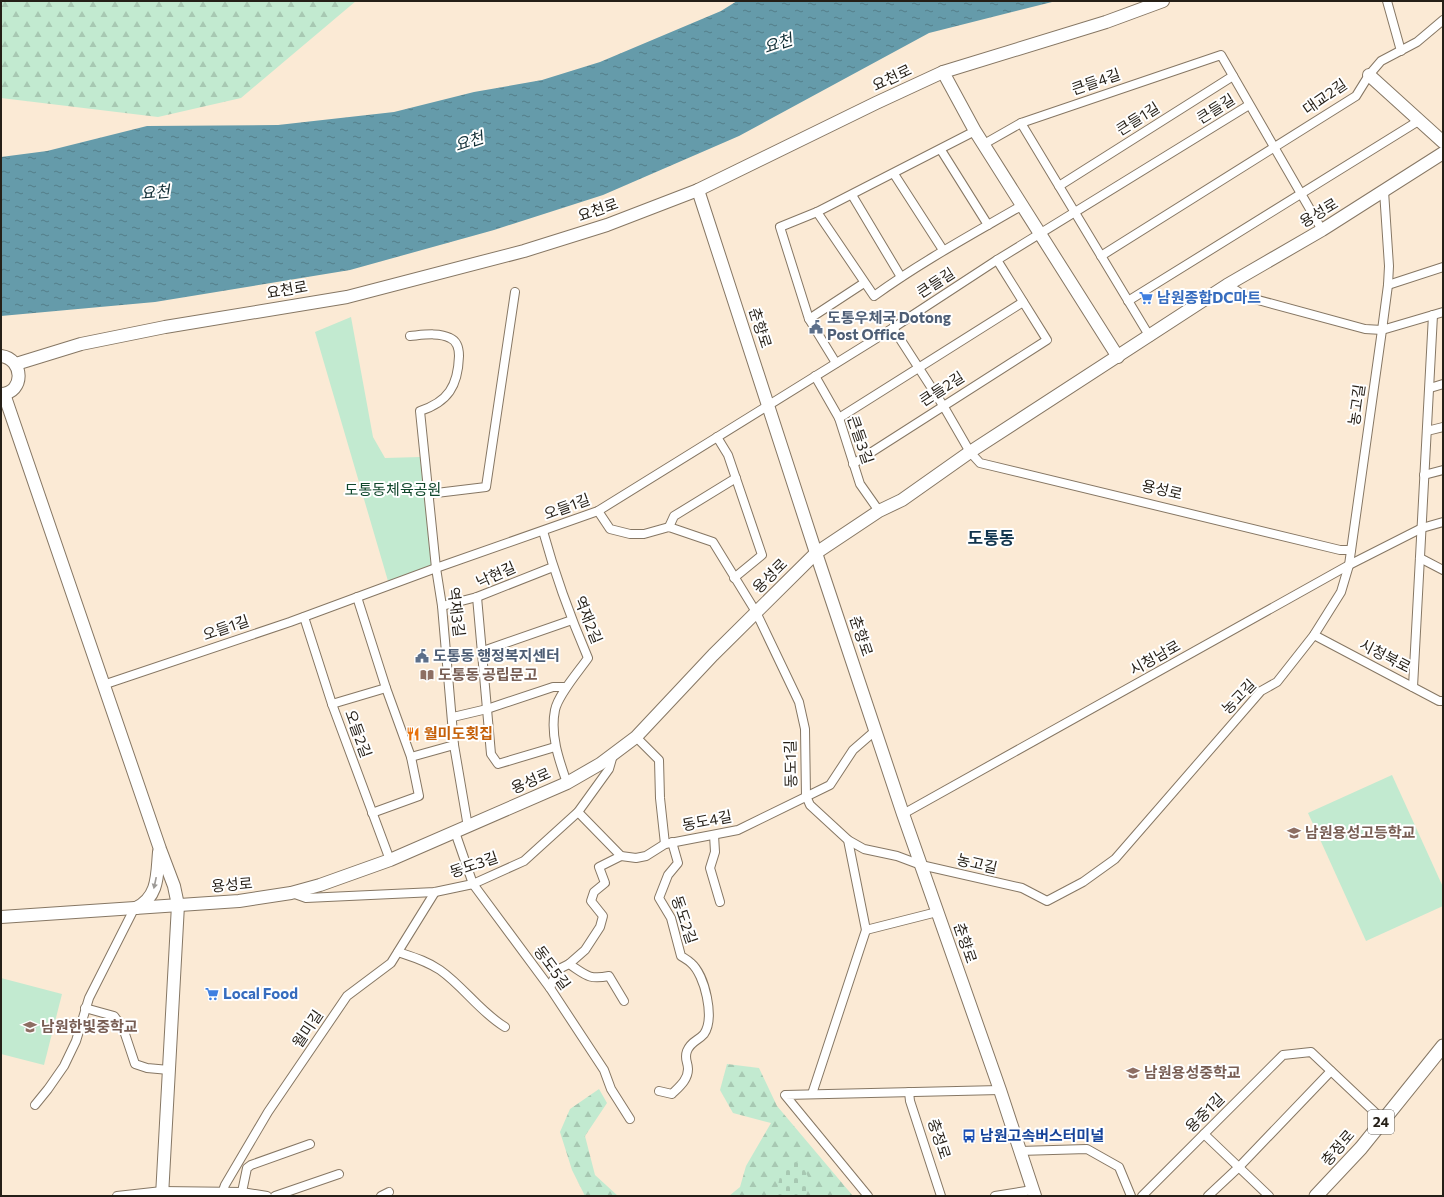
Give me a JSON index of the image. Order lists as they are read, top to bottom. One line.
{"streets":{"main road":["24","충정로"],"street":["요천로","큰들4길","대교2길","큰들길","큰들1길","용성로","춘향로","큰들2길","농고길","큰들3길","오들1길","낙현길","역재3길","역재2길","시청북로","시청남로","오들2길","동도1길","동도4길","동도3길","동도2길","동도5길","월미길","용중1길"]},"crossings":[["요천로","춘향로"],["큰들4길","큰들1길"],["큰들길","춘향로"],["큰들길","큰들3길"],["큰들길","오들1길"],["용성로","춘향로"],["용성로","농고길"],["용성로","큰들3길"],["용성로","역재3길"],["용성로","역재2길"],["용성로","오들2길"],["용성로","동도1길"],["용성로","동도3길"],["용성로","동도2길"],["용성로","동도5길"],["춘향로","농고길"],["춘향로","오들1길"],["춘향로","시청남로"],["춘향로","동도1길"],["춘향로","동도4길"],["큰들2길","큰들3길"],["농고길","시청북로"],["농고길","시청남로"],["농고길","동도1길"],["오들1길","역재3길"],["오들1길","역재2길"],["오들1길","오들2길"],["낙현길","역재2길"],["동도1길","동도4길"],["동도4길","동도2길"],["동도3길","동도5길"],["동도3길","월미길"],["용중1길","충정로"]],"districts":["도통동"],"water":["요천"],"parks":["도통동체육공원"],"places":{"supermarket":["남원종합DC마트","Local Food"],"public building":["도통우체국 Dotong Post Office","도통동 행정복지센터"],"library":["도통동 공립문고"],"restaurant":["월미도횟집"],"school or university":["남원용성고등학교","남원한빛중학교","남원용성중학교"],"bus stop":["남원고속버스터미널"]}}
